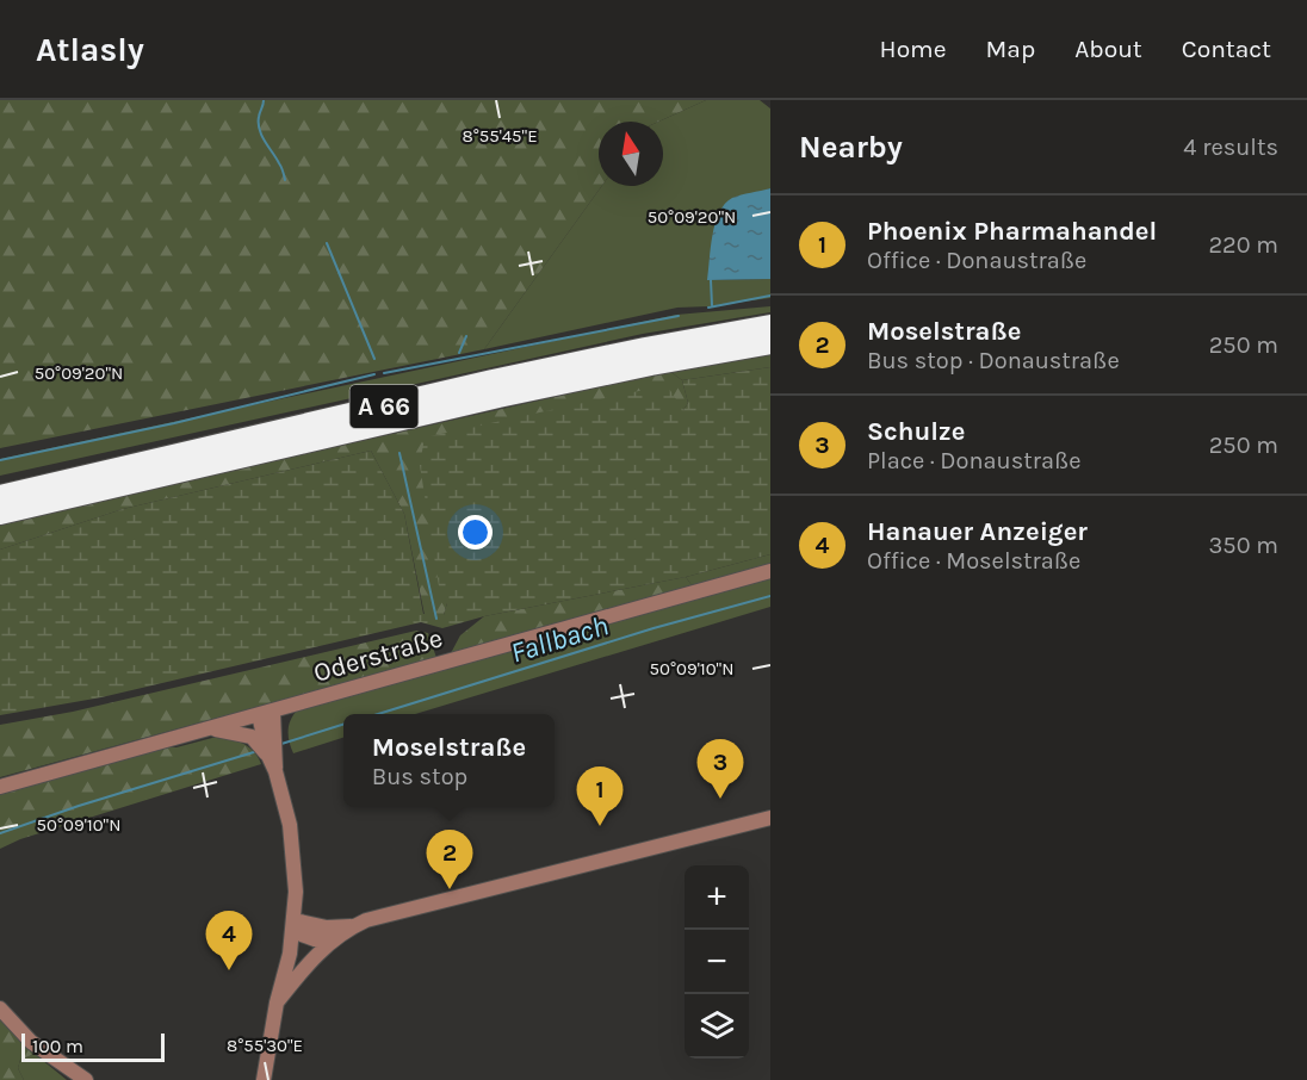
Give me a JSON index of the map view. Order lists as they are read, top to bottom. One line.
{"streets":{"highway":["A 66"],"street":["Oderstraße"]},"water":["Fallbach"],"scale_bar":"100 m","north":"top","page":{"header":"Atlasly","nav":["Home","Map","About","Contact"],"heading":["Nearby","4 results"],"list":[{"mark":"1","name":"Phoenix Pharmahandel","note":"Office · Donaustraße","value":"220 m"},{"mark":"2","name":"Moselstraße","note":"Bus stop · Donaustraße","value":"250 m"},{"mark":"3","name":"Schulze","note":"Place · Donaustraße","value":"250 m"},{"mark":"4","name":"Hanauer Anzeiger","note":"Office · Moselstraße","value":"350 m"}],"popup":["Moselstraße","Bus stop"],"pins":["3","1","2","4"],"map_buttons":["+","−"],"scale":"100 m"},"coordinates":["8°55'45\"E","50°09'20\"N","50°09'10\"N","8°55'30\"E"]}
